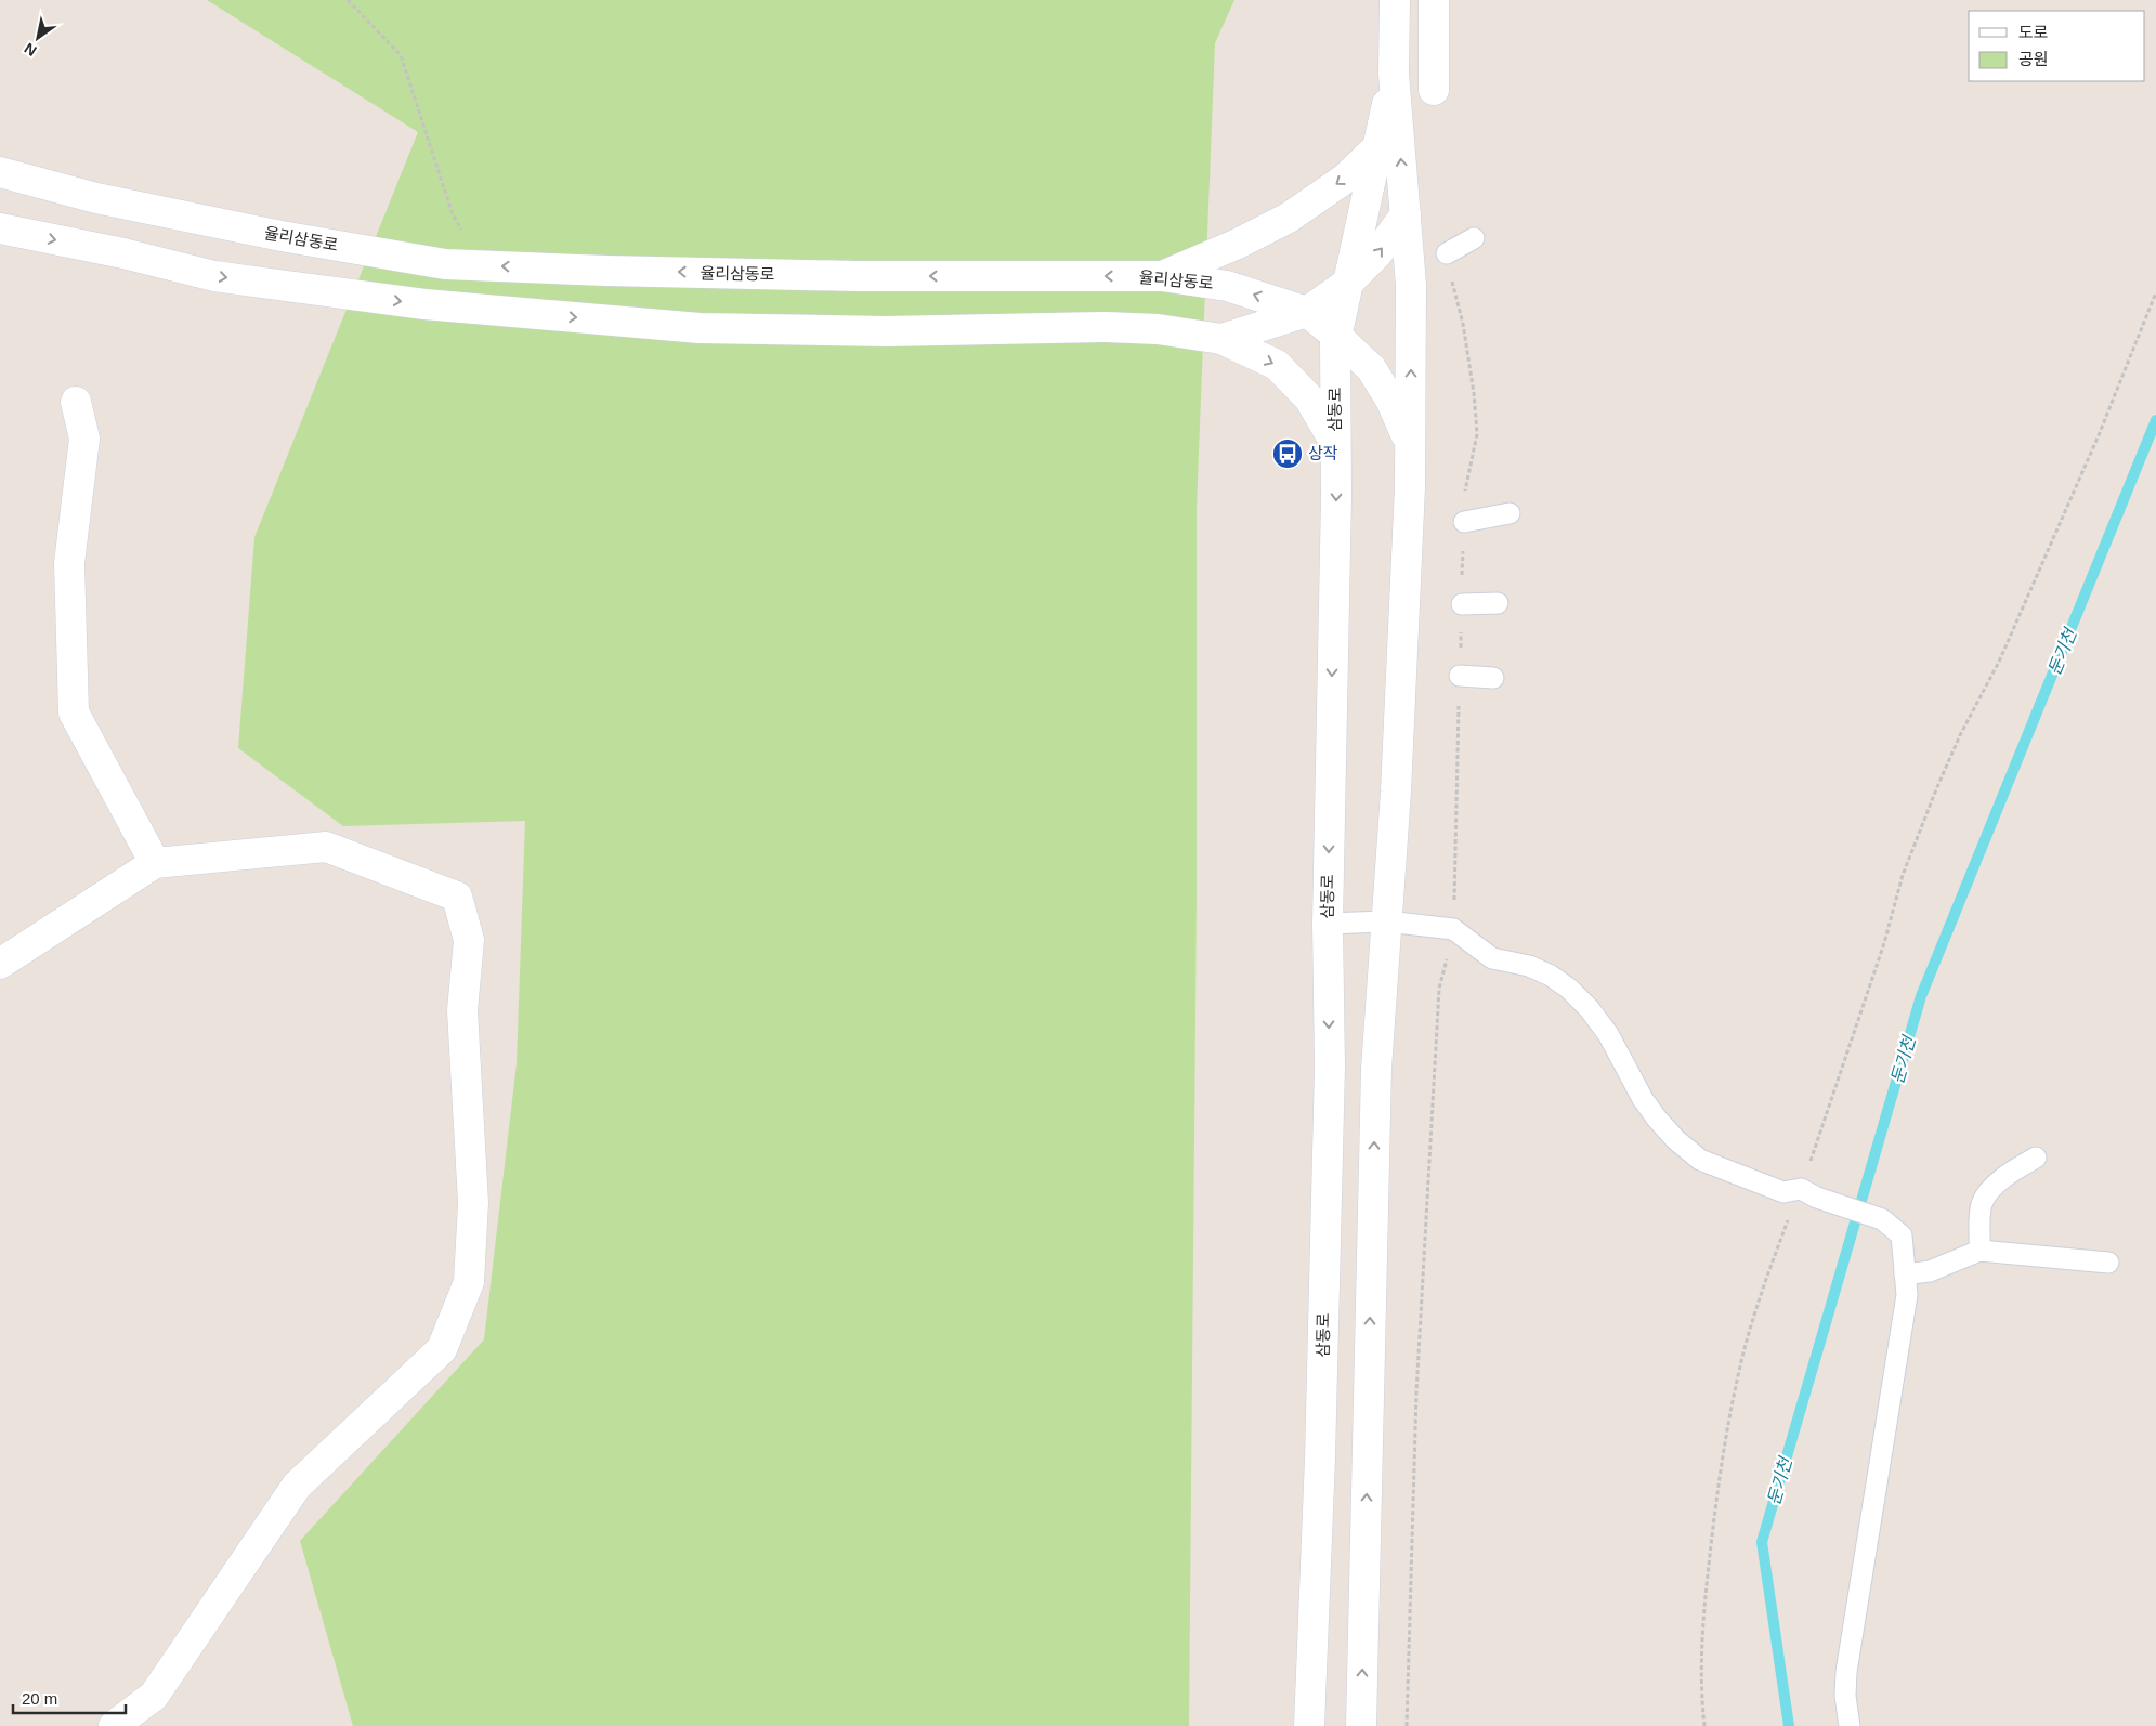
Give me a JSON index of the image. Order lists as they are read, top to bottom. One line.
{"streets":{"main road":["율리삼동로","삼동로"]},"crossings":[["율리삼동로","삼동로"]],"water":["둔기천"],"places":{"bus stop":["상작"]},"legend":["도로","공원"],"scale_bar":"20 m","north":"bottom left"}
